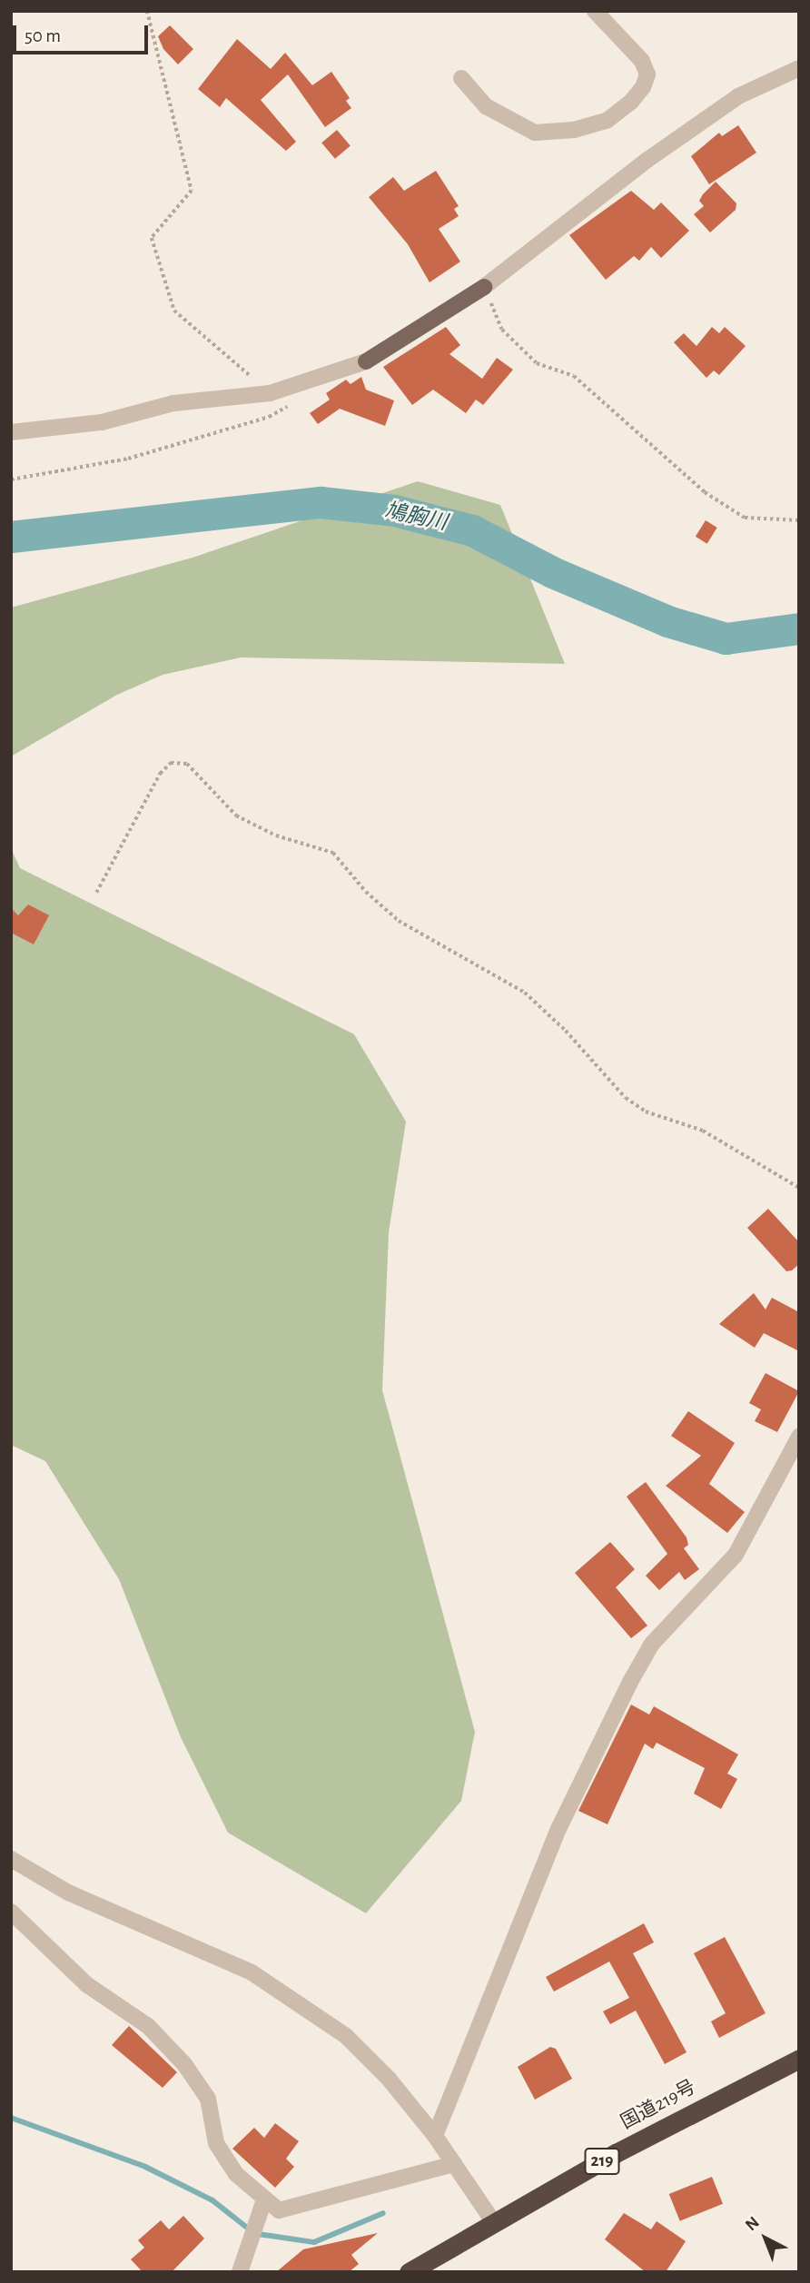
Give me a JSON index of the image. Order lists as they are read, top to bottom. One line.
{"streets":{"highway":["国道219号","219"]},"water":["鳩胸川"],"scale_bar":"50 m","north":"top left"}
